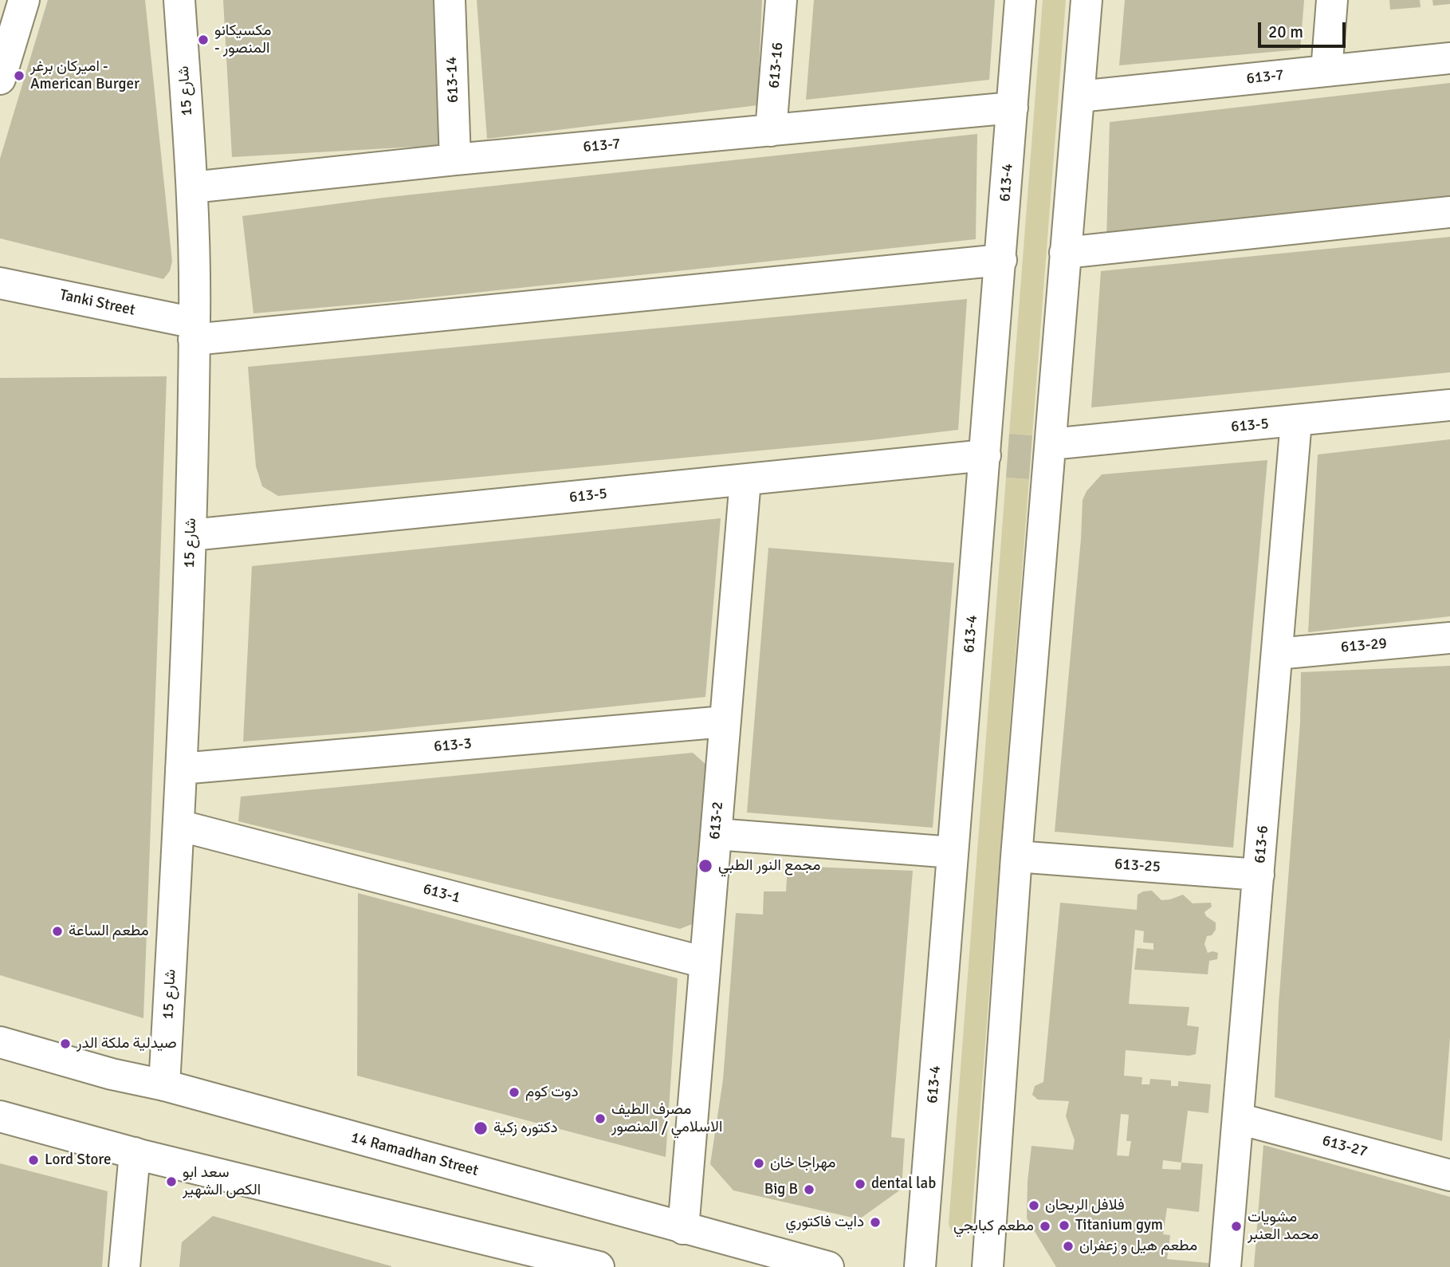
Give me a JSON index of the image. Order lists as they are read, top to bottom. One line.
{"streets":{"street":["613-16","613-7","613-14","شارع 15","613-4","Tanki Street","613-5","613-29","613-3","613-2","613-6","613-25","613-1","613-27","14 Ramadhan Street"]},"crossings":[["613-16","613-7"],["613-7","613-14"],["613-7","شارع 15"],["613-7","613-4"],["شارع 15","Tanki Street"],["شارع 15","613-5"],["شارع 15","613-3"],["شارع 15","613-1"],["شارع 15","14 Ramadhan Street"],["613-4","Tanki Street"],["613-4","613-5"],["613-5","613-2"],["613-5","613-6"],["613-29","613-6"],["613-3","613-2"],["613-2","613-1"],["613-2","14 Ramadhan Street"],["613-6","613-25"],["613-6","613-27"]],"places":["مكسيكانو - المنصور","اميركان برغر - American Burger","مجمع النور الطبي","مطعم الساعة","صيدلية ملكة الدر","دوت كوم","مصرف الطيف الاسلامي / المنصور","دكتوره زكية","Lord Store","مهراجا خان","سعد ابو الكص الشهير","dental lab","Big B","فلافل الريحان","دايت فاكتوري","Titanium gym","مطعم كبابجي","مشويات محمد العنبر","مطعم هيل و زعفران"],"scale_bar":"20 m"}
